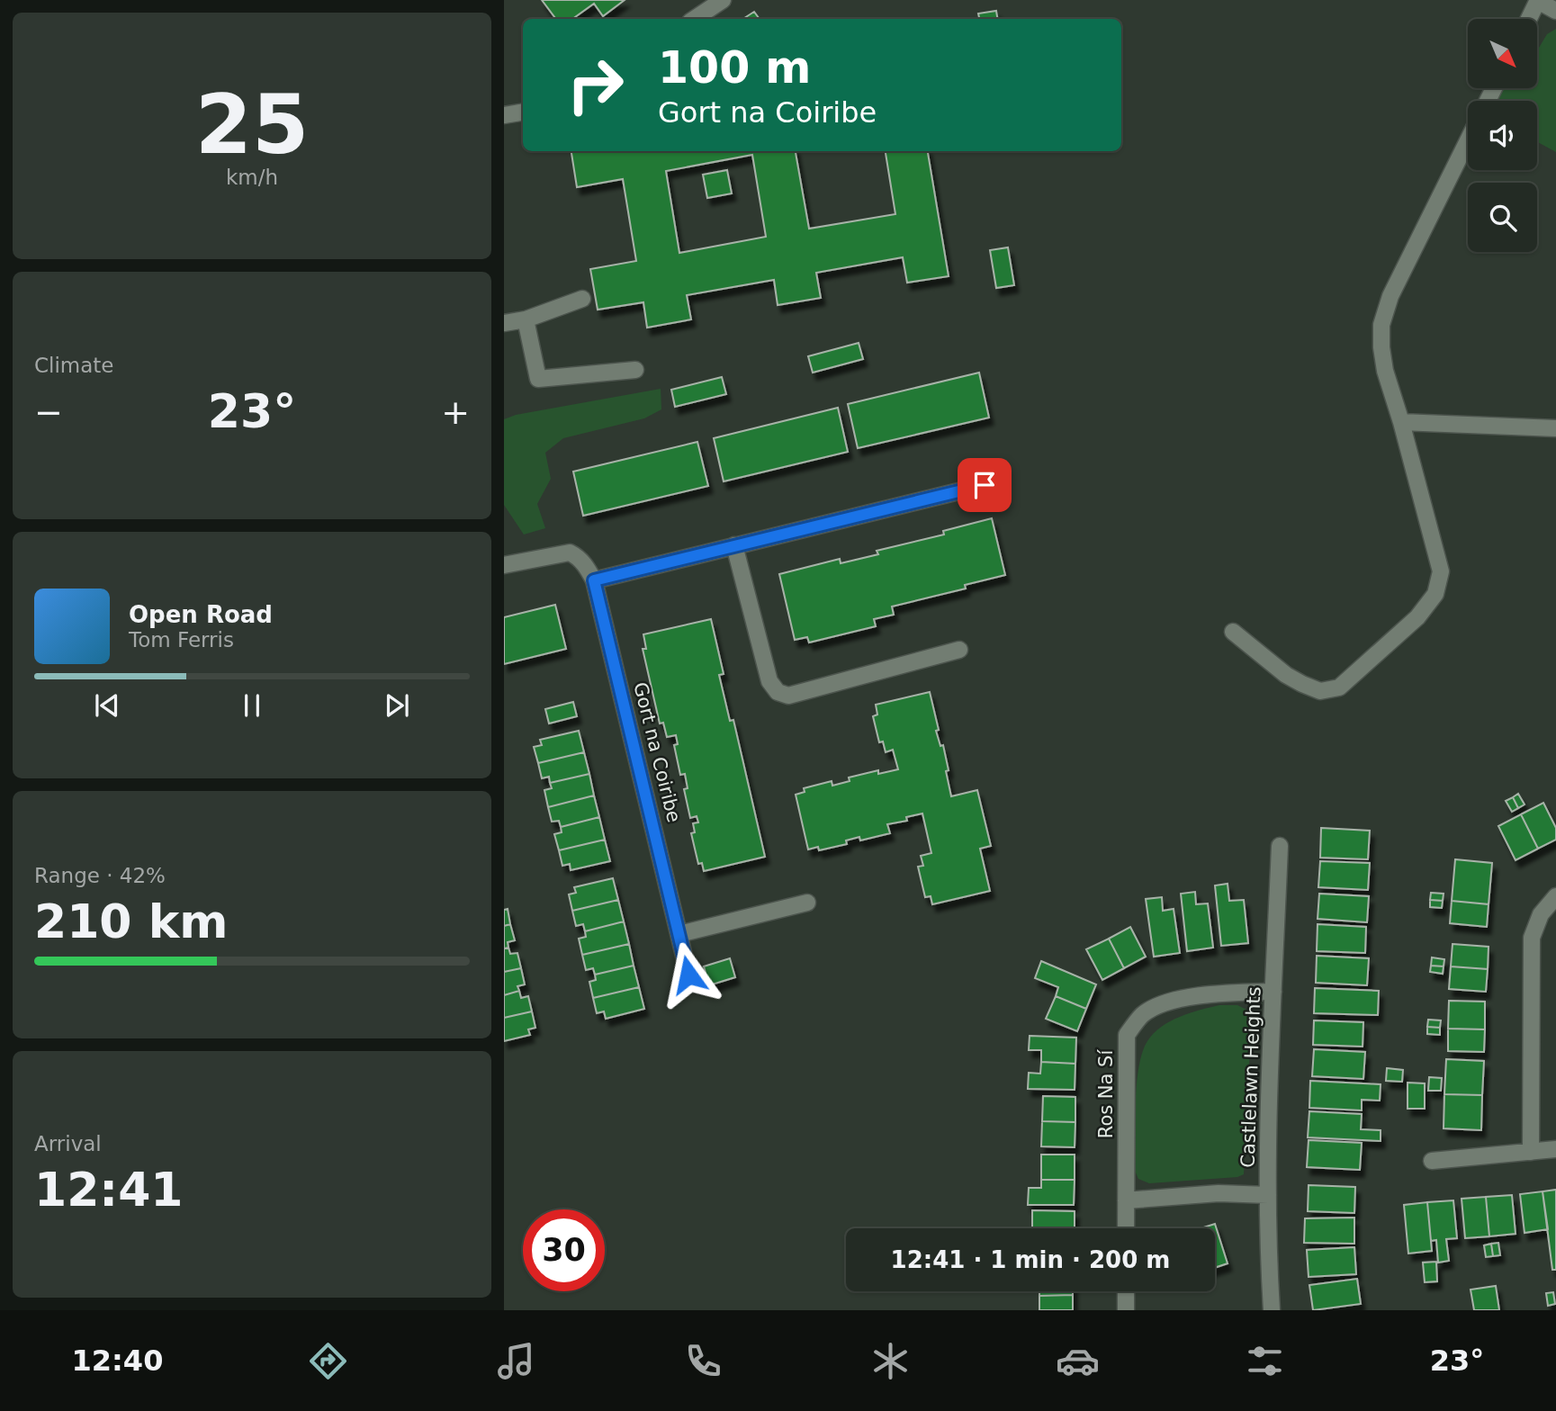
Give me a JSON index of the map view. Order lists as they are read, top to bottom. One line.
{"streets":{"street":["Gort na Coiribe","Castlelawn Heights","Ros Na Sí"]},"crossings":[["Castlelawn Heights","Ros Na Sí"]],"north":"bottom right","page":{"tile":[["25","km/h"],"Climate",["Range · 42%","210 km"],["Arrival","12:41"]],"turn":["100 m","Gort na Coiribe"],"heat":["−","23°","+"],"song":["Open Road","Tom Ferris"],"limit":"30","trip":"12:41 · 1 min · 200 m","tabs":["12:40","23°"]}}
